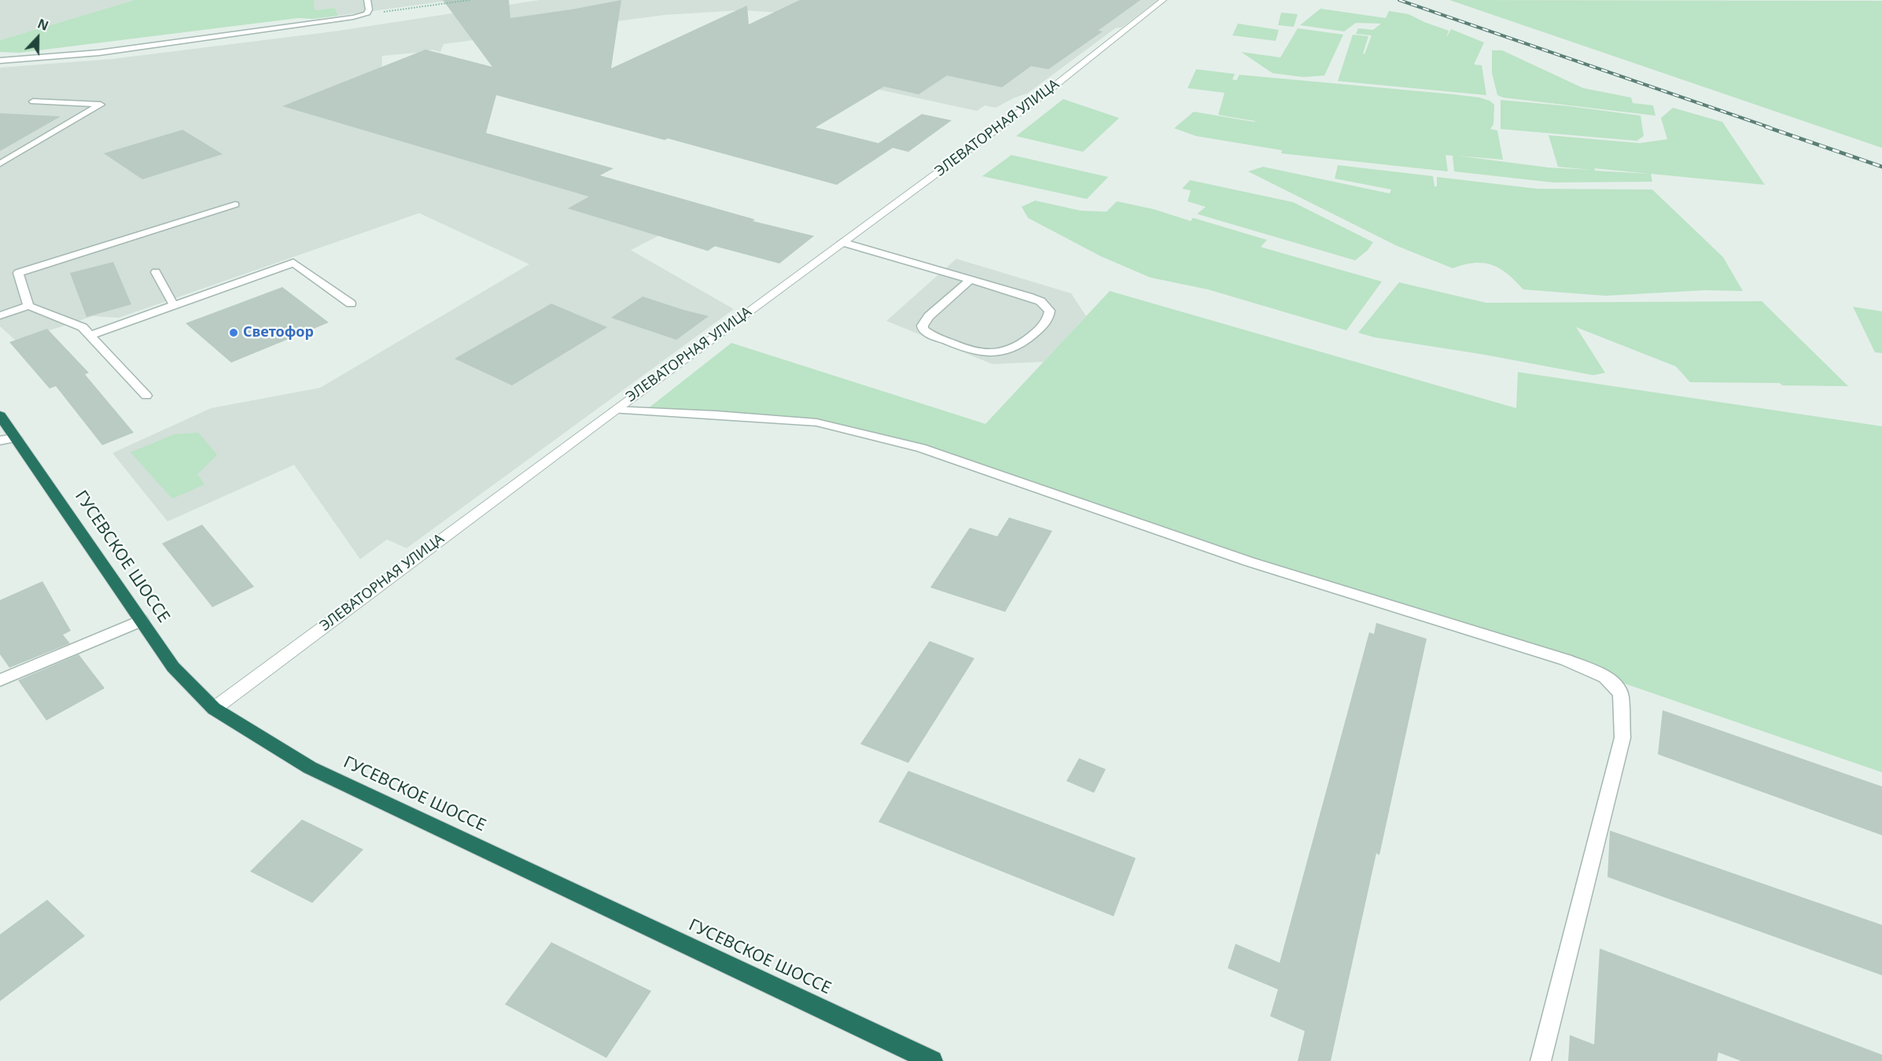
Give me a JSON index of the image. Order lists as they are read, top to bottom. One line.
{"streets":{"highway":["ГУСЕВСКОЕ ШОССЕ"],"street":["ЭЛЕВАТОРНАЯ УЛИЦА"]},"crossings":[["ЭЛЕВАТОРНАЯ УЛИЦА","ГУСЕВСКОЕ ШОССЕ"]],"places":["Светофор"],"north":"top"}
